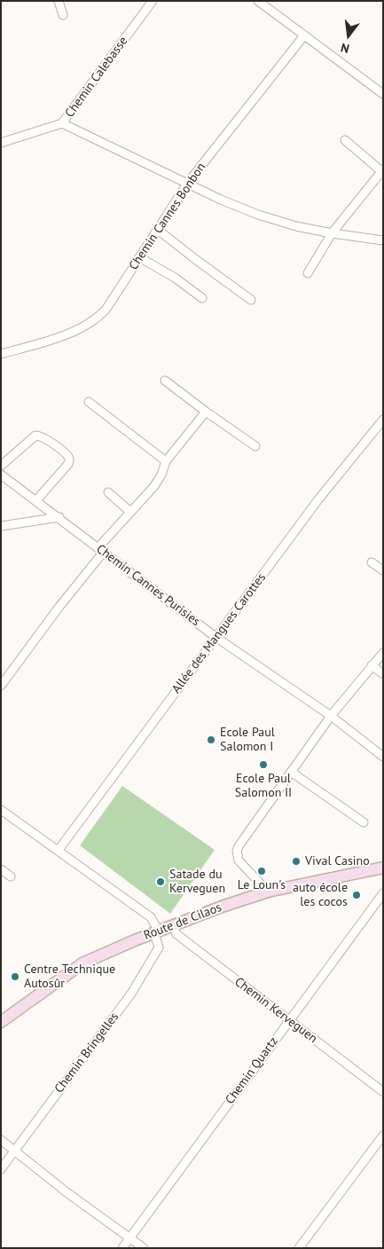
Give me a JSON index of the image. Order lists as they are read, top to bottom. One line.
{"streets":{"main road":["Route de Cilaos"],"street":["Chemin Calebasse","Chemin Cannes Bonbon","Chemin Cannes Purisies","Allée des Mangues Carottes","Chemin Kerveguen","Chemin Bringelles","Chemin Quartz"]},"crossings":[["Chemin Cannes Purisies","Allée des Mangues Carottes"],["Route de Cilaos","Chemin Kerveguen"],["Route de Cilaos","Chemin Bringelles"],["Chemin Kerveguen","Chemin Quartz"]],"places":["Ecole Paul Salomon I","Ecole Paul Salomon II","Vival Casino","Le Loun's","Satade du Kerveguen","auto école les cocos","Centre Technique Autosûr"],"north":"bottom"}
